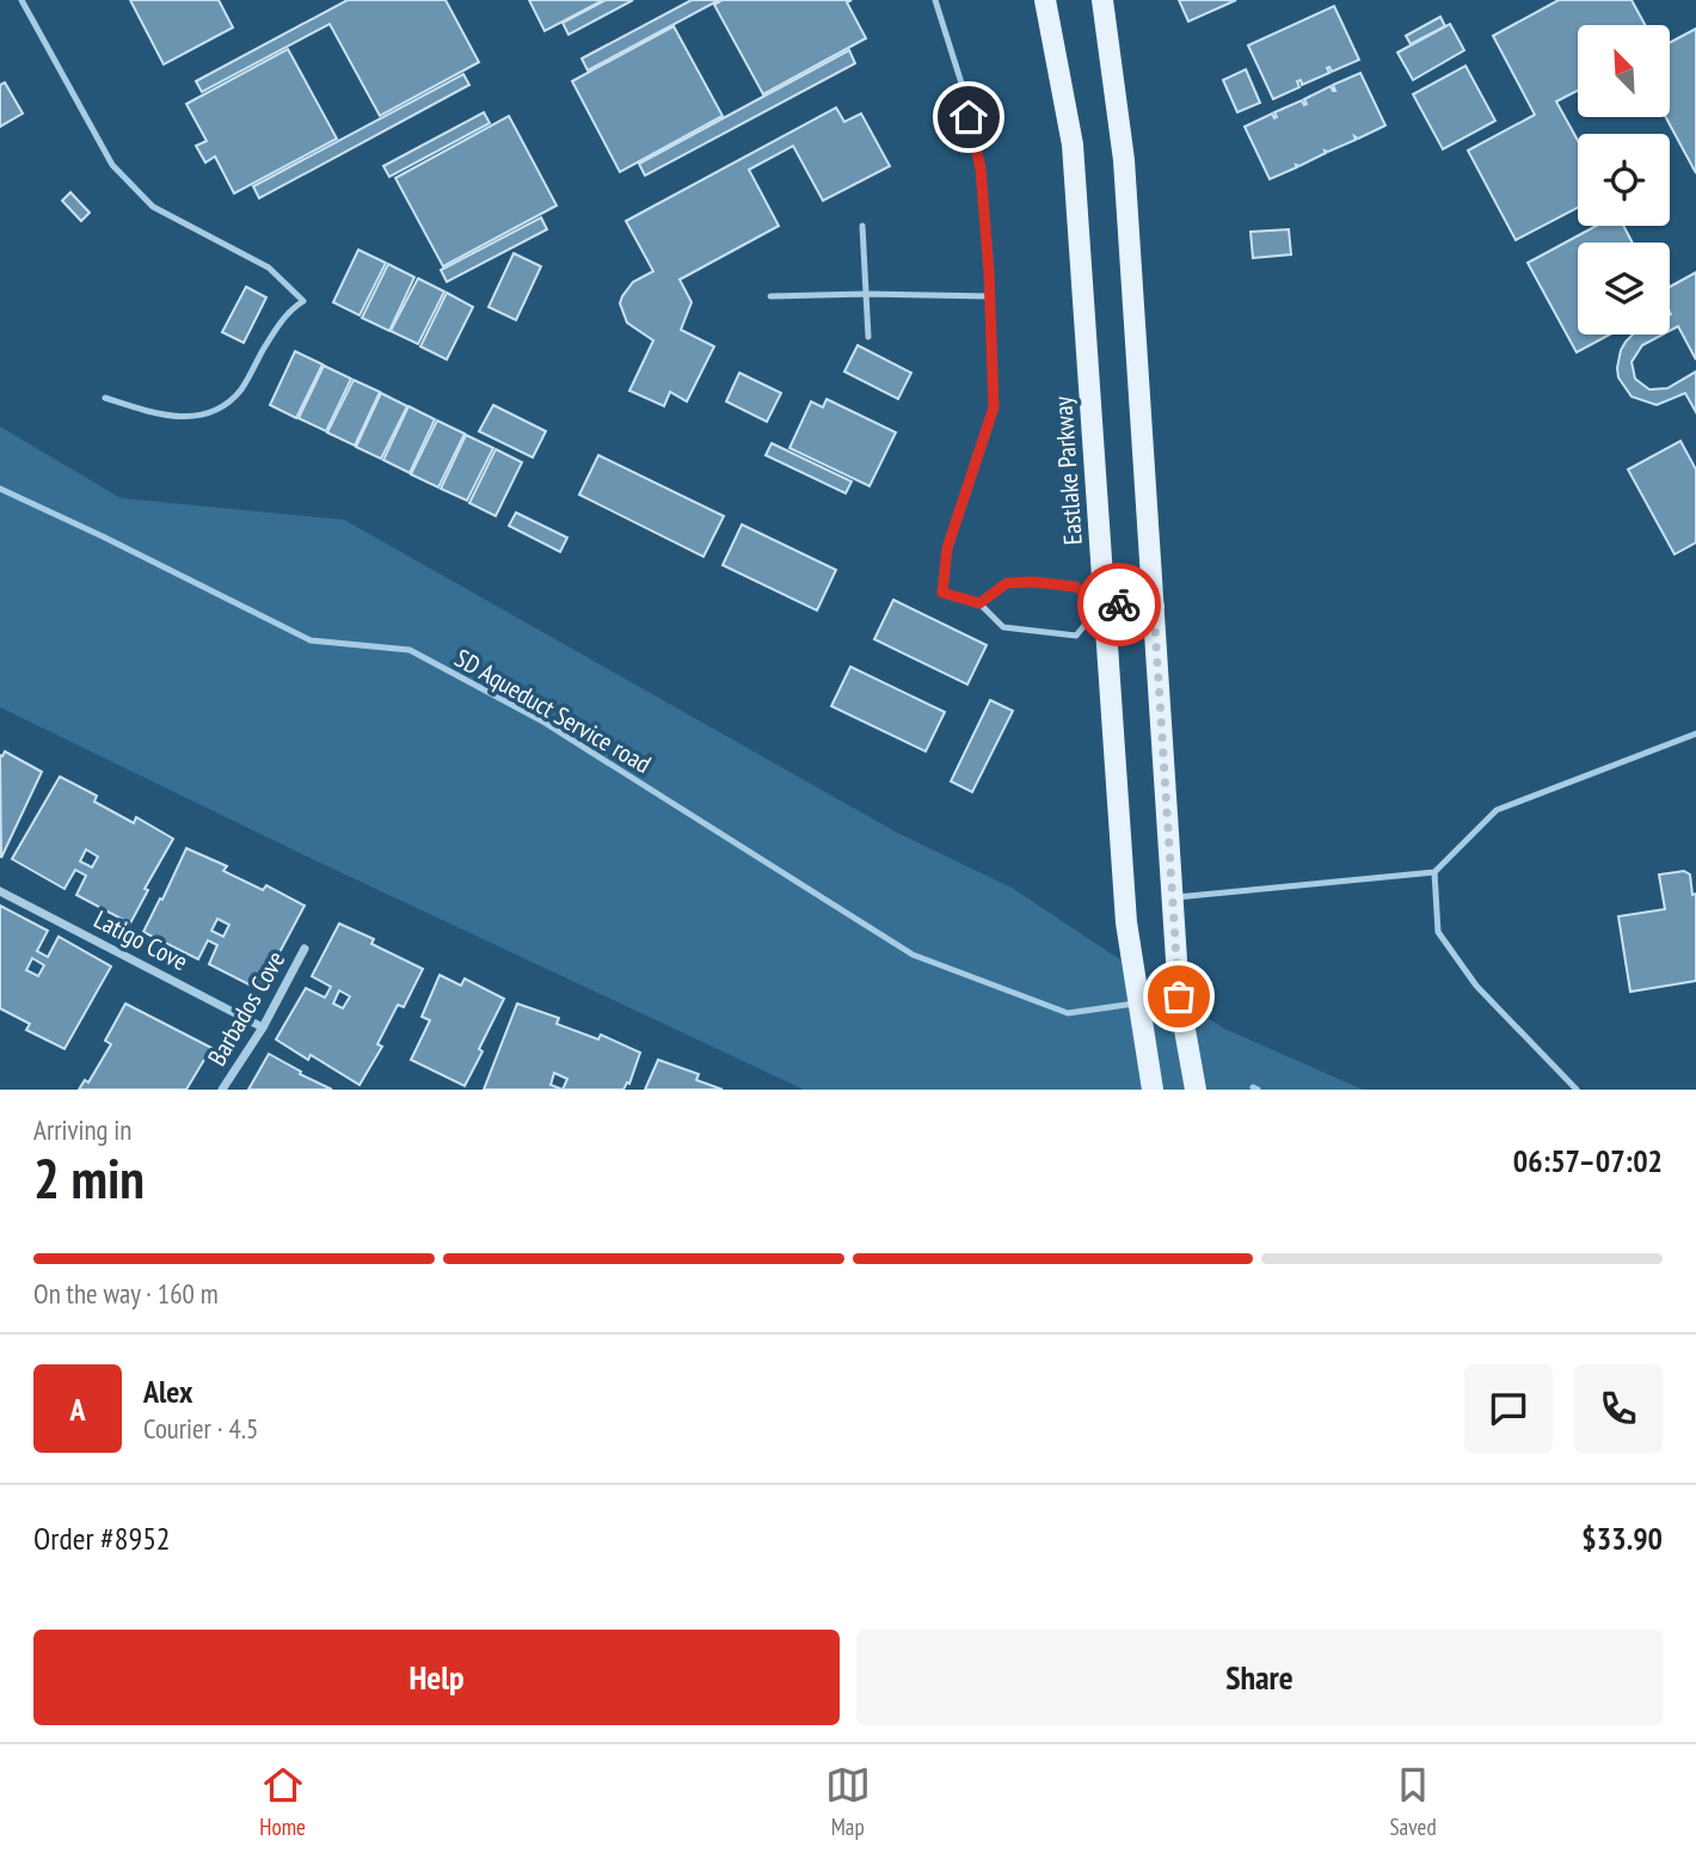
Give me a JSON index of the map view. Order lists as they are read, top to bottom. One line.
{"streets":{"main road":["Eastlake Parkway"],"street":["Latigo Cove","Barbados Cove"],"lane":["SD Aqueduct Service road"]},"crossings":[["Eastlake Parkway","SD Aqueduct Service road"],["Latigo Cove","Barbados Cove"]],"north":"top left","page":{"heading":["2 min","Arriving in","06:57–07:02"],"panel":["Alex","Courier · 4.5","Order #8952","$33.90"],"bar":"On the way · 160 m","round":"A","buttons":["Help","Share"],"tabs":["Home","Map","Saved"]}}
